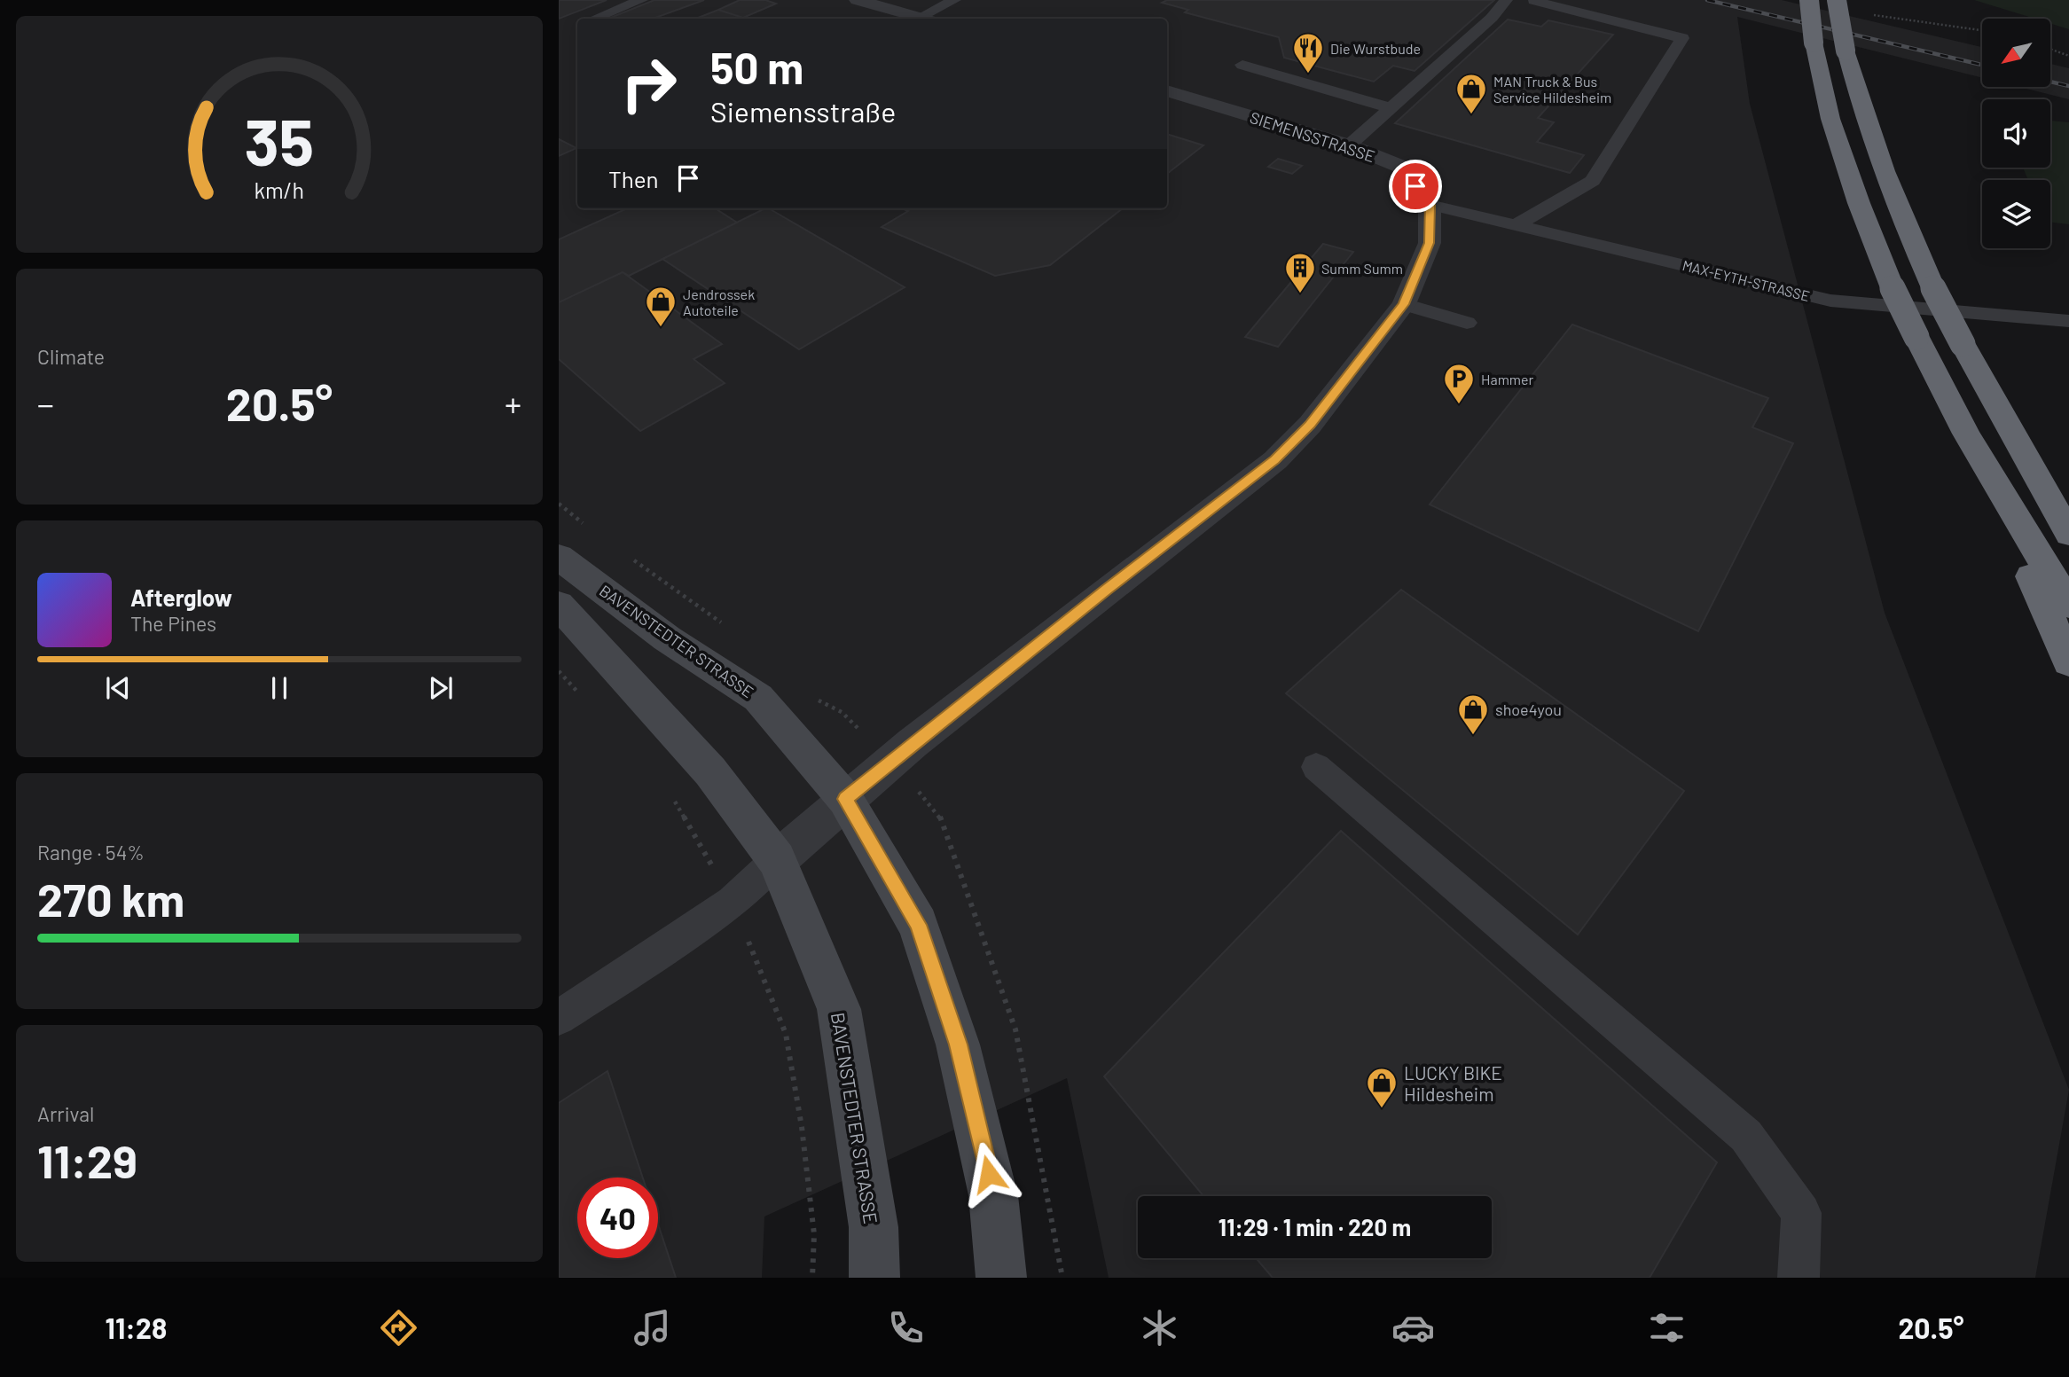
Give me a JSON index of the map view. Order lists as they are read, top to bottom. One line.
{"streets":{"street":["SIEMENSSTRASSE","BAVENSTEDTER STRASSE"],"lane":["MAX-EYTH-STRASSE"]},"crossings":[["SIEMENSSTRASSE","MAX-EYTH-STRASSE"]],"places":{"restaurant":["Die Wurstbude"],"shop":["MAN Truck & Bus Service Hildesheim","Jendrossek Autoteile","shoe4you","LUCKY BIKE Hildesheim"],"building":["Summ Summ"],"parking":["Hammer"]},"north":"bottom left","page":{"turn":["50 m","Siemensstraße"],"then":"Then","tile":["Climate",["Range · 54%","270 km"],["Arrival","11:29"]],"heat":["−","20.5°","+"],"song":["Afterglow","The Pines"],"limit":"40","trip":"11:29 · 1 min · 220 m","tabs":["11:28","20.5°"],"gauge":["35","km/h"]}}
